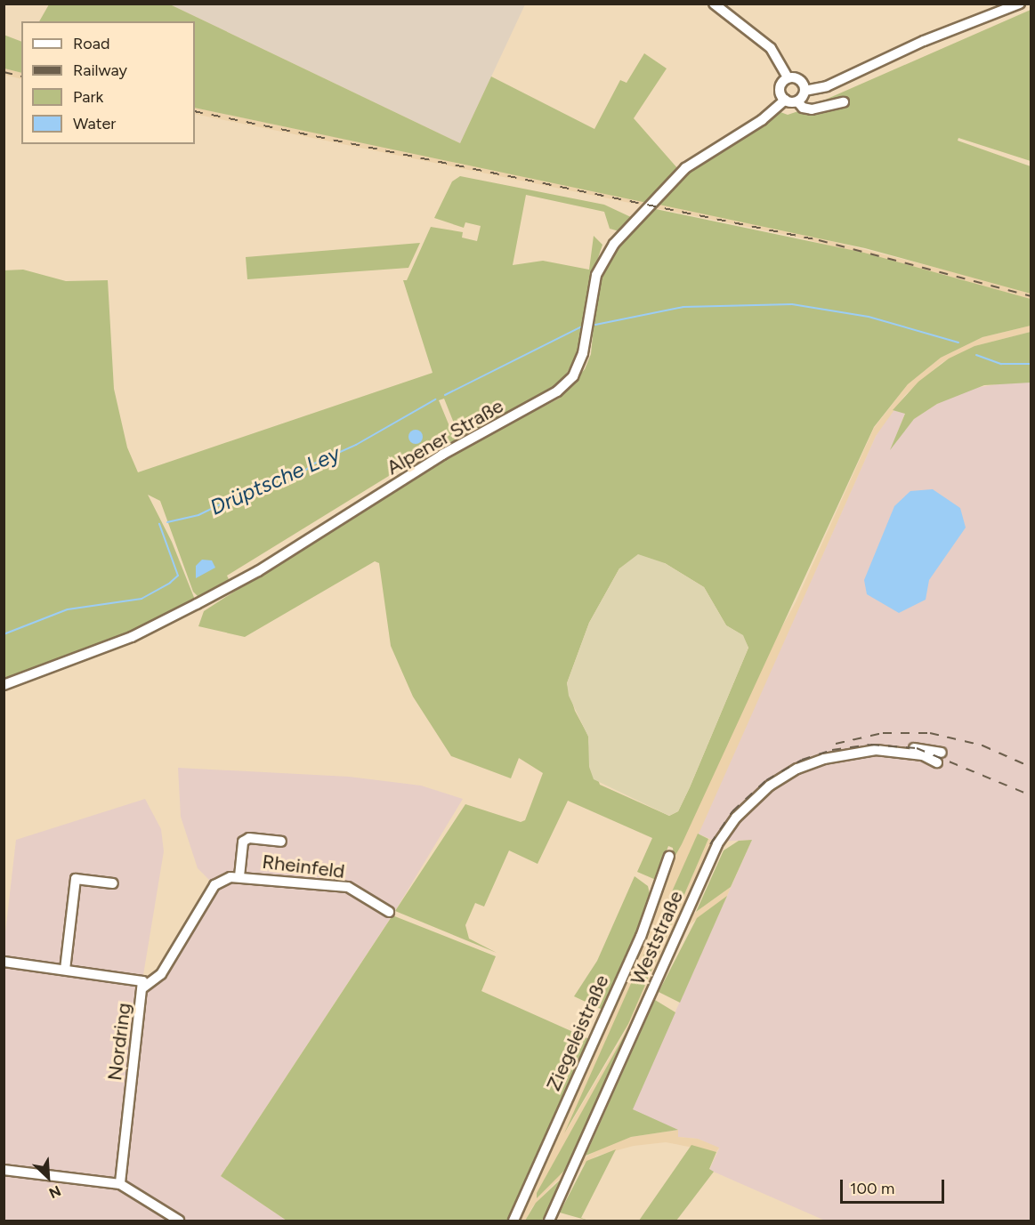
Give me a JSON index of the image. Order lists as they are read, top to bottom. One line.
{"streets":{"street":["Alpener Straße","Rheinfeld","Weststraße","Ziegeleistraße","Nordring"]},"crossings":[["Rheinfeld","Nordring"]],"water":["Drüptsche Ley"],"legend":["Road","Railway","Park","Water"],"scale_bar":"100 m","north":"bottom right"}
